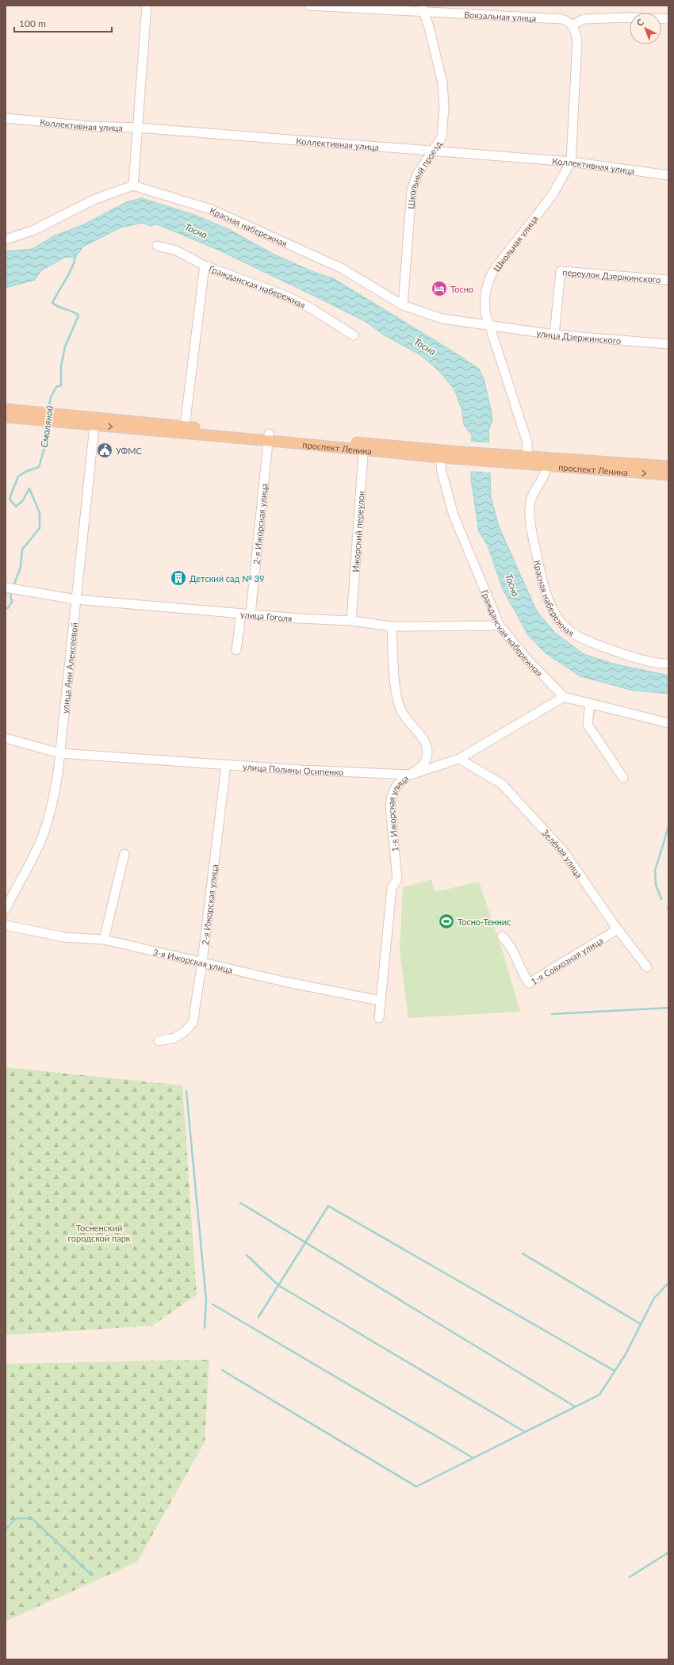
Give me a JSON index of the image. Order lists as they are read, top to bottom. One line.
{"streets":{"main road":["проспект Ленина"],"street":["Вокзальная улица","Коллективная улица","Школьный проезд","Красная набережная","Школьная улица","переулок Дзержинского","Гражданская набережная","улица Дзержинского","2-я Ижорская улица","Ижорский переулок","улица Гоголя","улица Ани Алексеевой","улица Полины Осипенко","1-я Ижорская улица","Зелёная улица","1-я Совхозная улица","3-я Ижорская улица"]},"crossings":[["Вокзальная улица","Школьный проезд"],["Вокзальная улица","Школьная улица"],["Коллективная улица","Школьный проезд"],["Коллективная улица","Школьная улица"],["Школьный проезд","Красная набережная"],["Красная набережная","Школьная улица"],["Красная набережная","улица Дзержинского"],["Красная набережная","проспект Ленина"],["Школьная улица","улица Дзержинского"],["Школьная улица","проспект Ленина"],["переулок Дзержинского","улица Дзержинского"],["Гражданская набережная","проспект Ленина"],["Гражданская набережная","улица Гоголя"],["Гражданская набережная","улица Полины Осипенко"],["проспект Ленина","2-я Ижорская улица"],["проспект Ленина","Ижорский переулок"],["проспект Ленина","улица Ани Алексеевой"],["2-я Ижорская улица","улица Гоголя"],["2-я Ижорская улица","улица Полины Осипенко"],["2-я Ижорская улица","3-я Ижорская улица"],["Ижорский переулок","улица Гоголя"],["улица Гоголя","улица Ани Алексеевой"],["улица Гоголя","1-я Ижорская улица"],["улица Ани Алексеевой","улица Полины Осипенко"],["улица Полины Осипенко","1-я Ижорская улица"],["улица Полины Осипенко","Зелёная улица"],["1-я Ижорская улица","3-я Ижорская улица"],["Зелёная улица","1-я Совхозная улица"]],"water":["Тосна","Смоляной"],"parks":["Тосненский городской парк"],"places":{"hotel":["Тосно"],"public building":["УФМС"],"building":["Детский сад № 39"],"sports":["Тосно-Теннис"]},"scale_bar":"100 m","north":"top left"}
